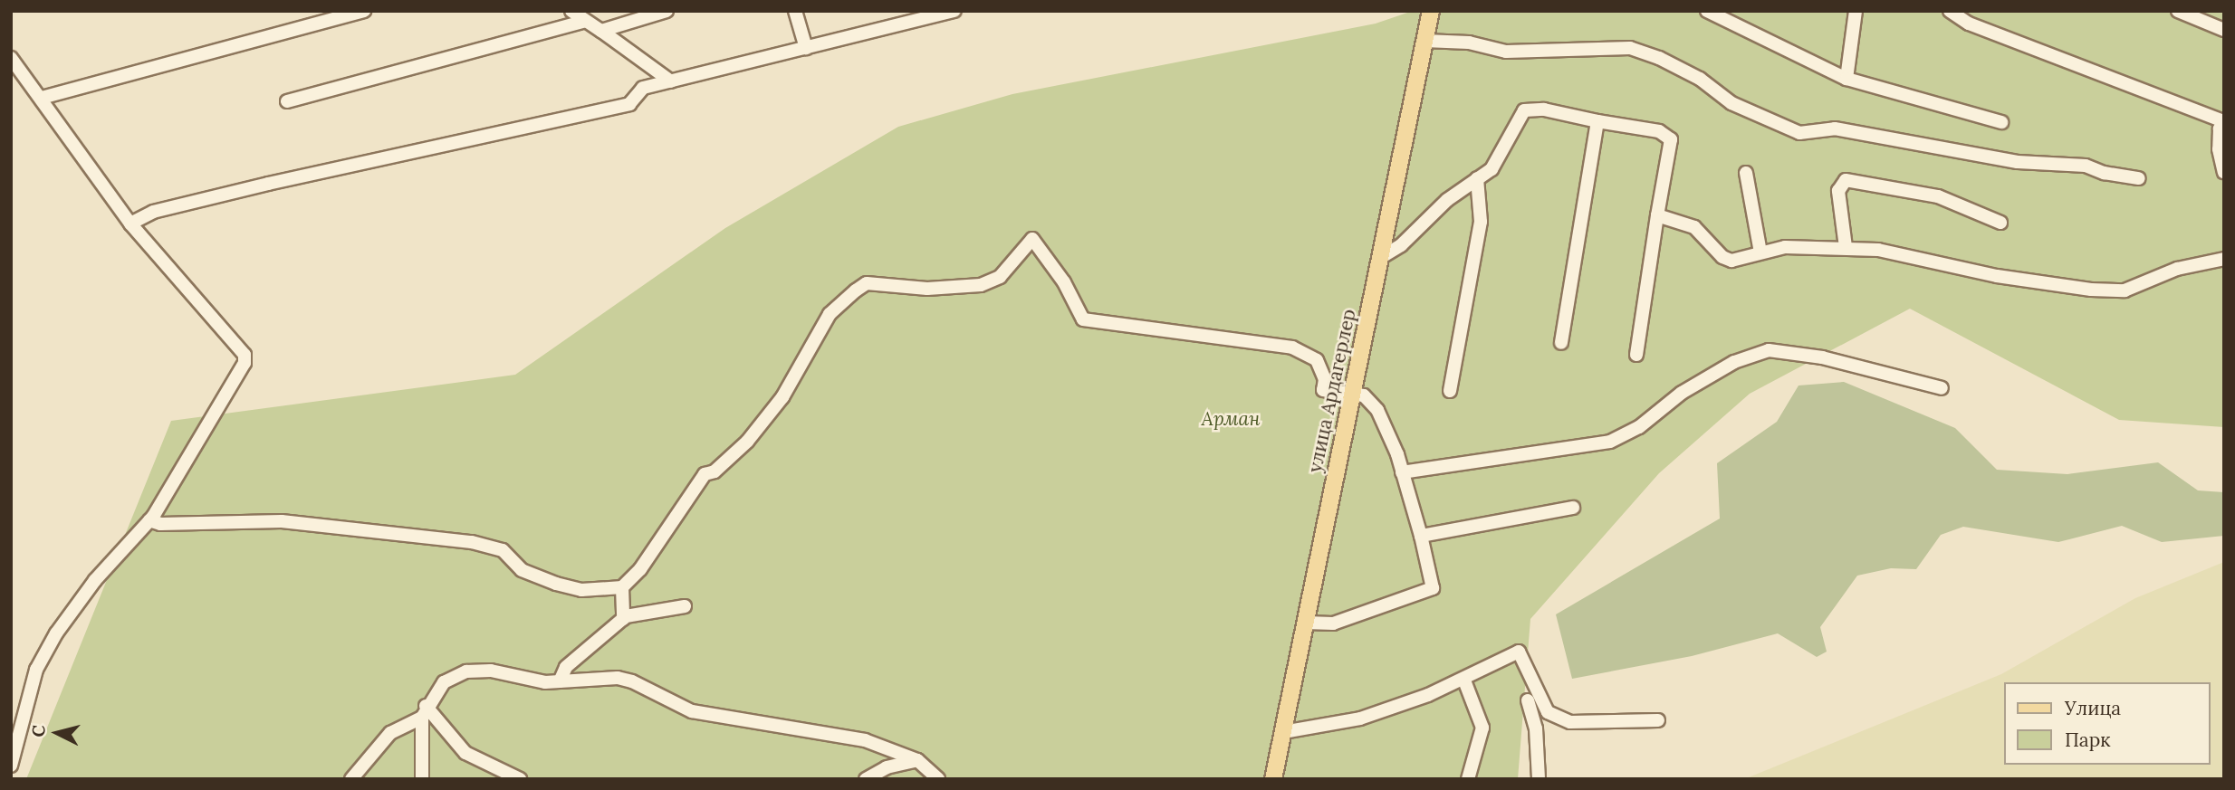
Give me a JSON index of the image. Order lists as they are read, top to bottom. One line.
{"streets":{"main road":["улица Ардагерлер"]},"parks":["Арман"],"legend":["Улица","Парк"],"north":"left"}
